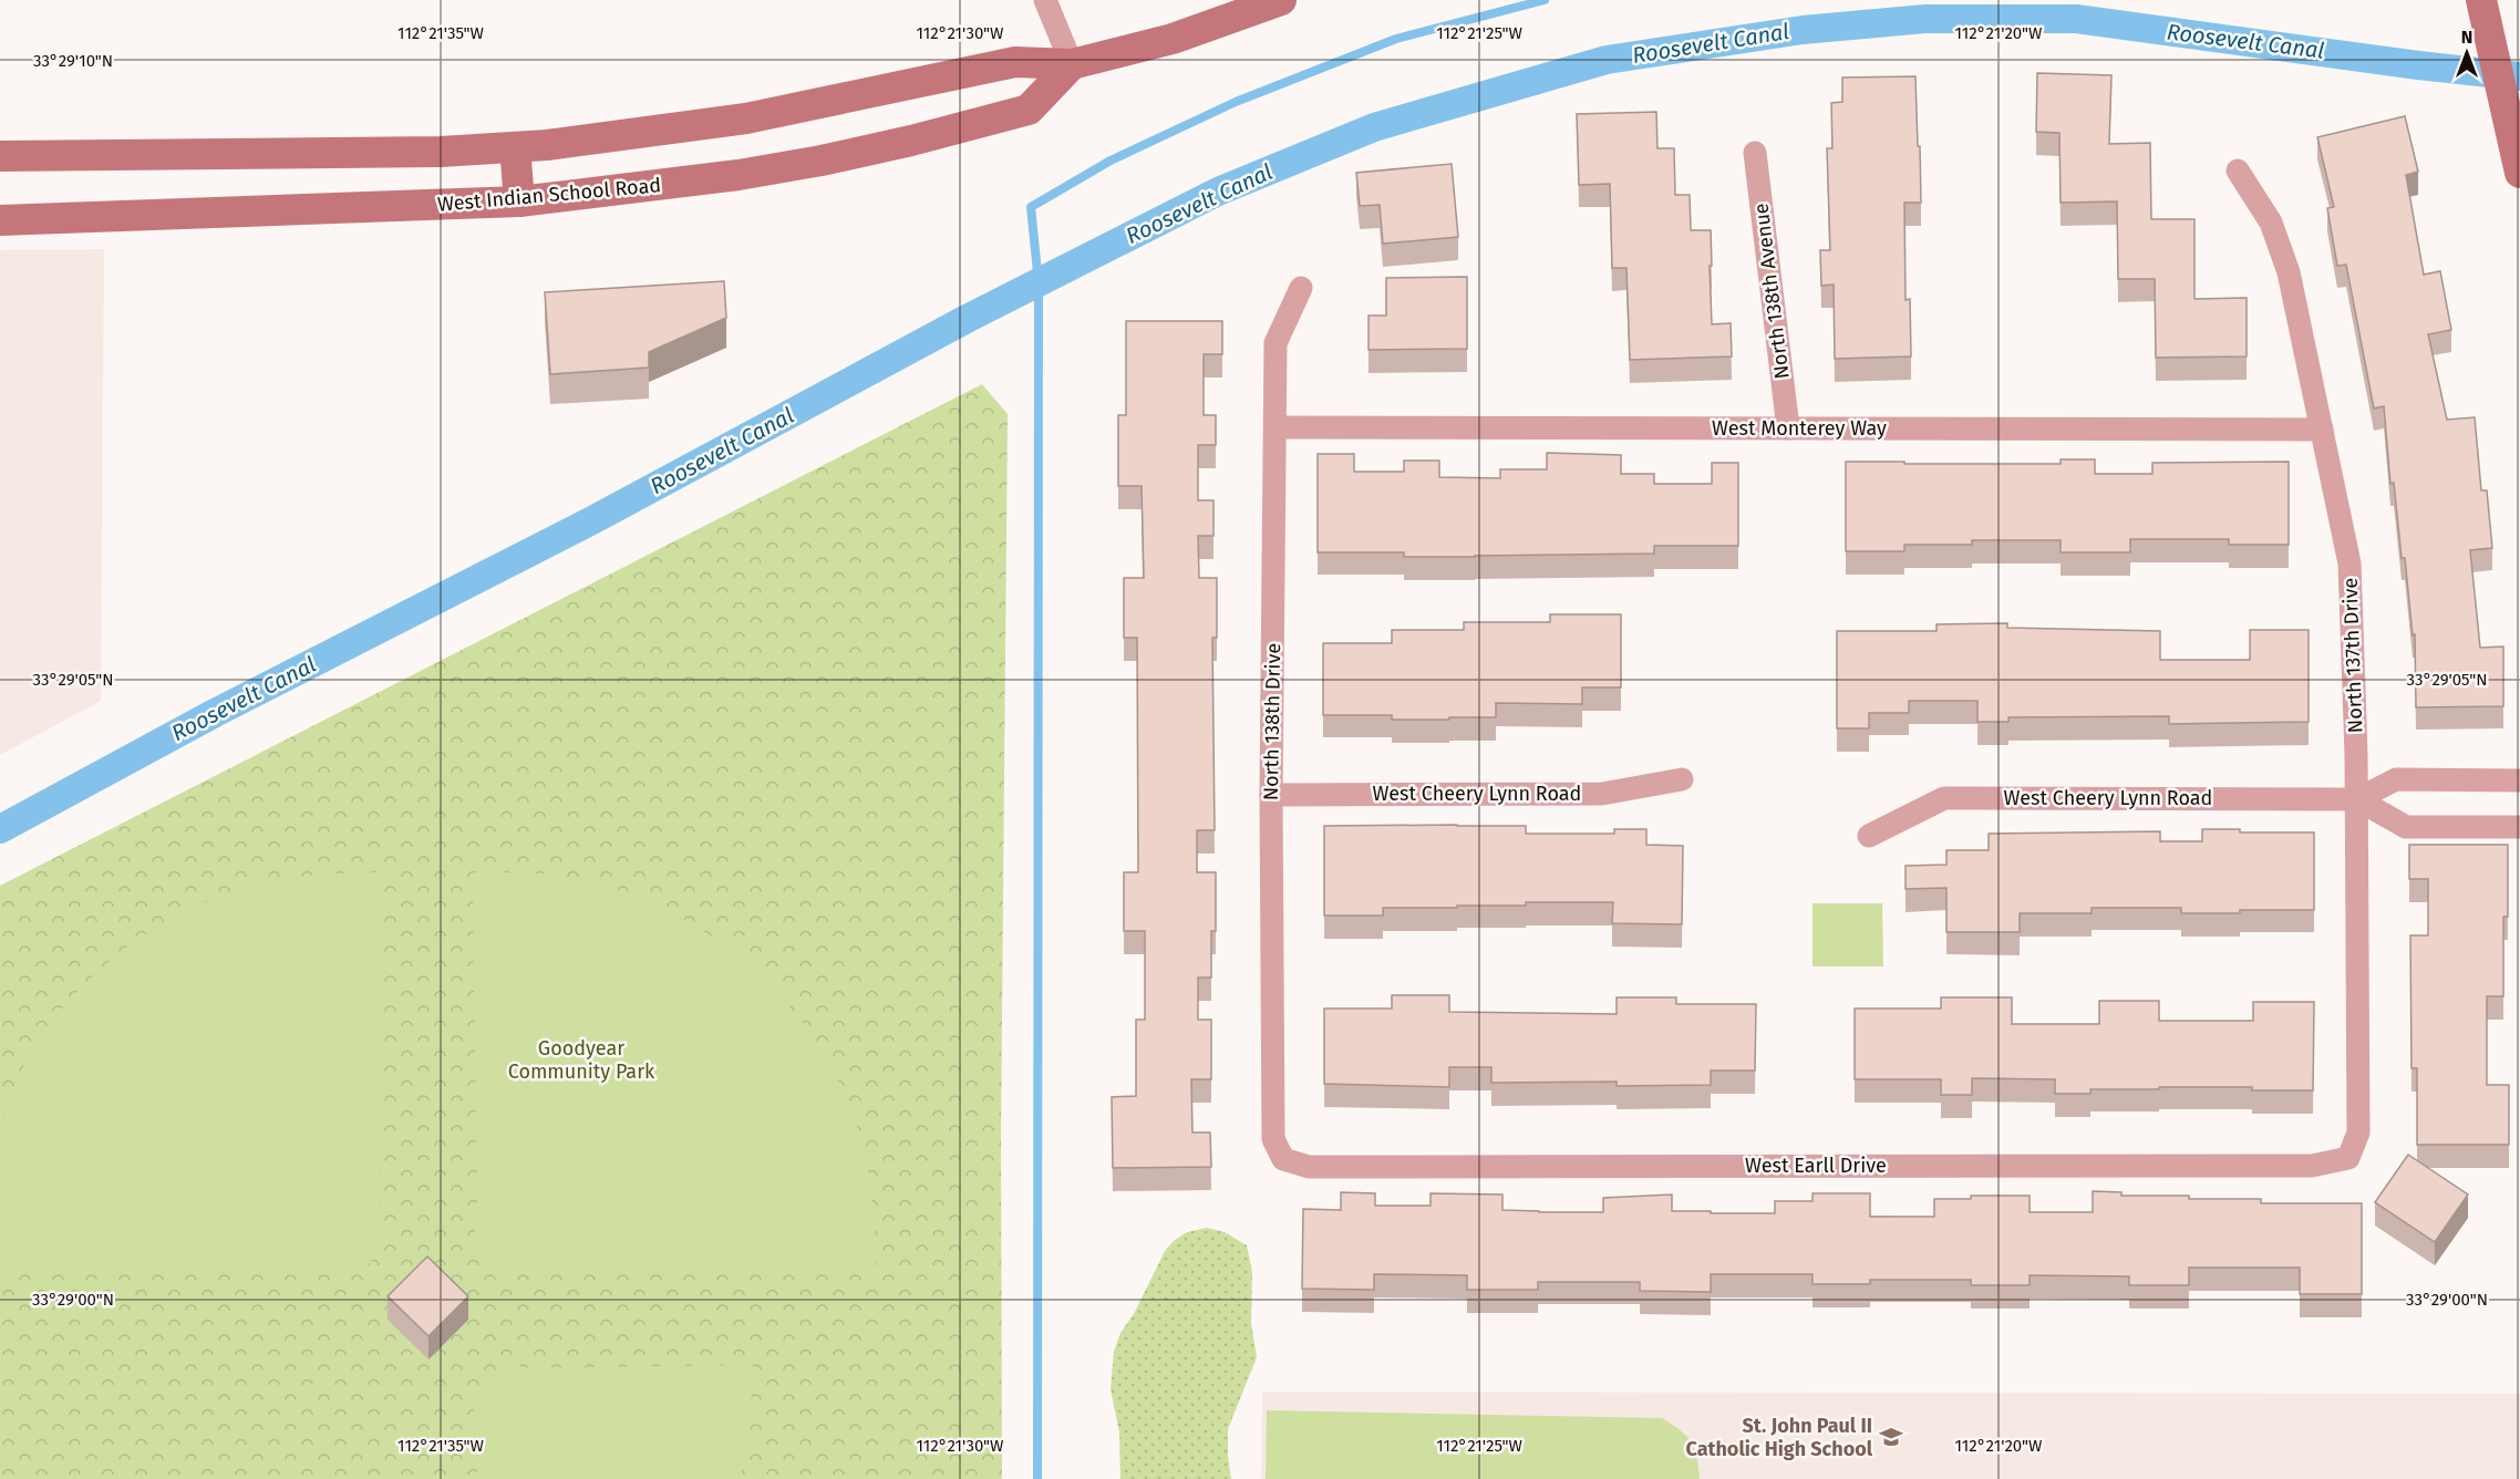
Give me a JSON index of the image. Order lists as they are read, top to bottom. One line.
{"streets":{"main road":["West Indian School Road"],"street":["North 138th Avenue","West Monterey Way","North 137th Drive","North 138th Drive","West Cheery Lynn Road","West Earll Drive"]},"crossings":[["North 138th Avenue","West Monterey Way"],["West Monterey Way","North 137th Drive"],["West Monterey Way","North 138th Drive"],["North 137th Drive","West Cheery Lynn Road"],["North 137th Drive","West Earll Drive"],["North 138th Drive","West Cheery Lynn Road"],["North 138th Drive","West Earll Drive"]],"water":["Roosevelt Canal"],"parks":["Goodyear Community Park"],"places":{"school or university":["St. John Paul II Catholic High School"]},"north":"top","coordinates":["112°21'35\"W","112°21'30\"W","112°21'25\"W","112°21'20\"W","33°29'10\"N","33°29'05\"N","33°29'00\"N"]}
